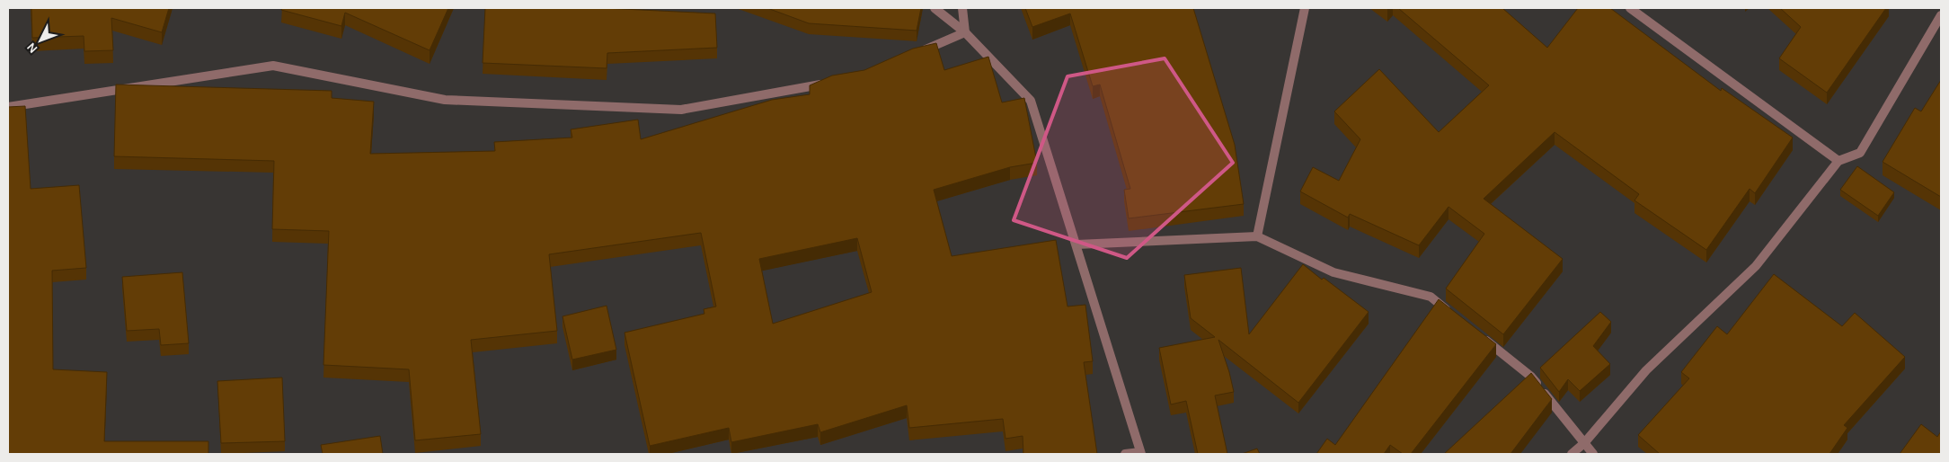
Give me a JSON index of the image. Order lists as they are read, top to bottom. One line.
{"north":"bottom left"}
